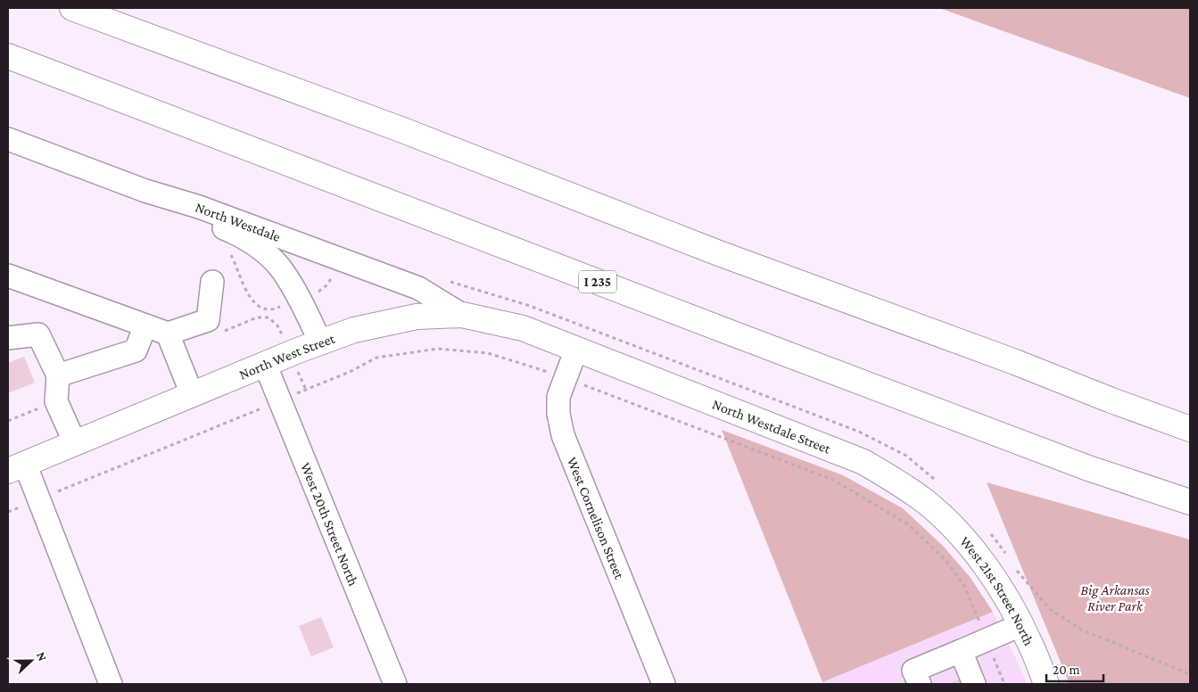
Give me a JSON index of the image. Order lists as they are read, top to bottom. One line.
{"streets":{"main road":["I 235","North West Street","North Westdale Street","West 21st Street North"],"street":["North Westdale","West Cornelison Street","West 20th Street North"]},"crossings":[["North Westdale","North West Street"],["North West Street","North Westdale Street"],["North West Street","West Cornelison Street"],["North West Street","West 20th Street North"],["North Westdale Street","West Cornelison Street"],["North Westdale Street","West 21st Street North"]],"parks":["Big Arkansas River Park"],"scale_bar":"20 m","north":"right"}
